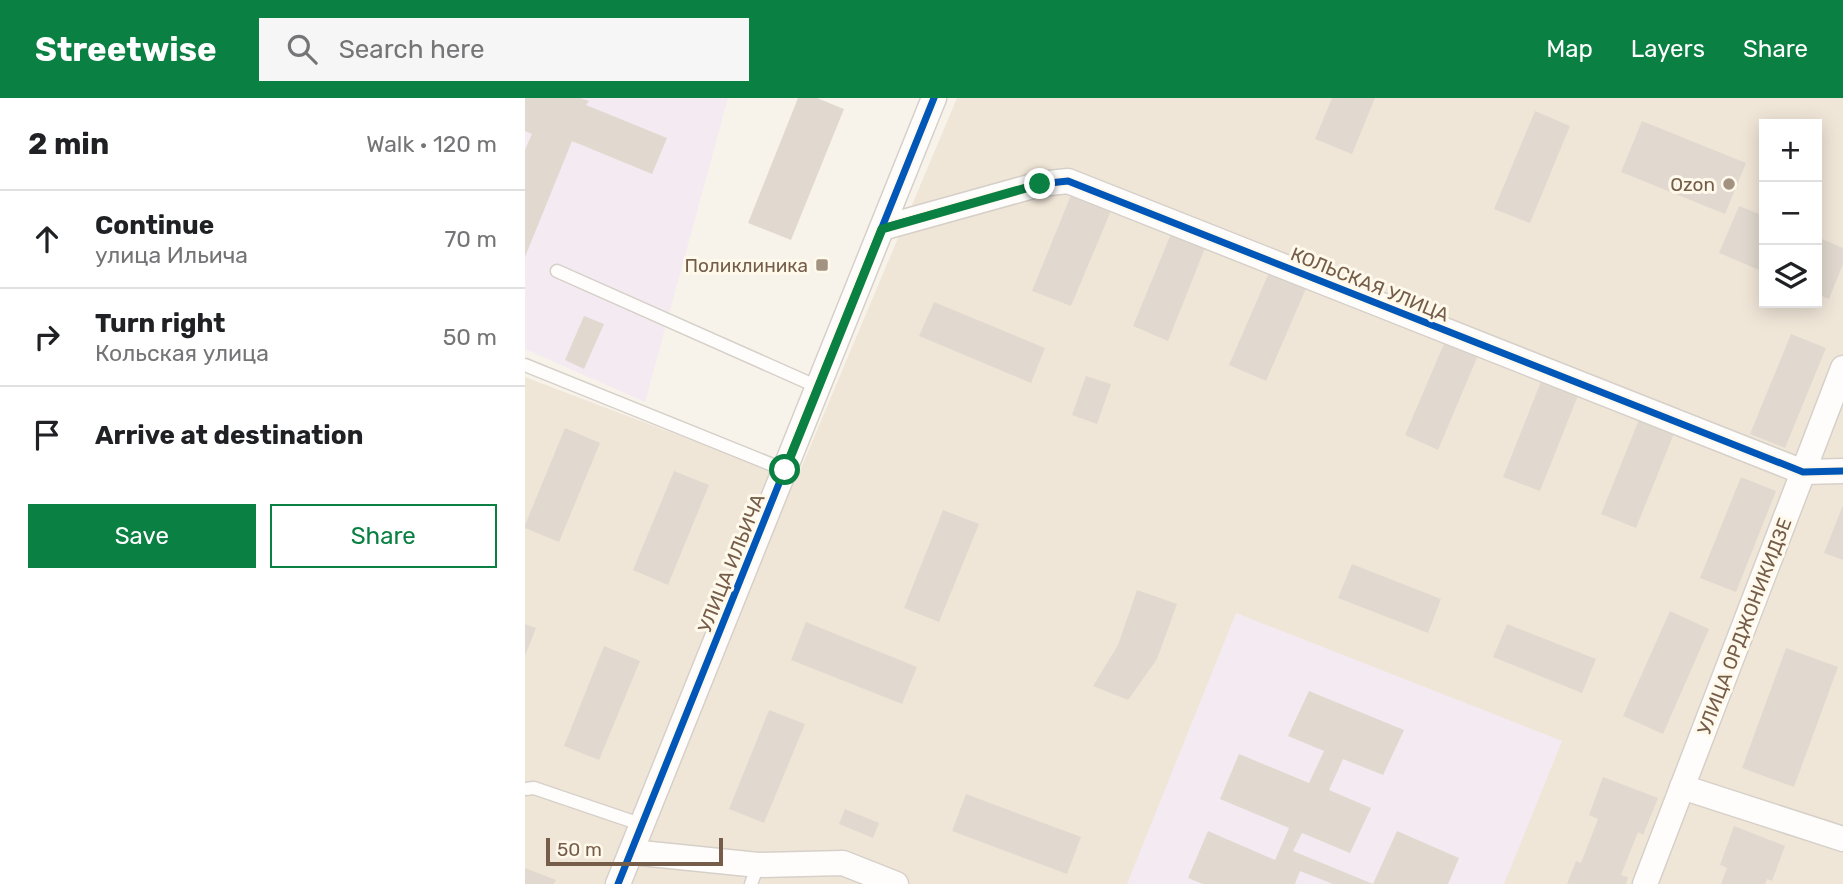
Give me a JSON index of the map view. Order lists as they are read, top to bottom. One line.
{"streets":{"street":["КОЛЬСКАЯ УЛИЦА","УЛИЦА ИЛЬИЧА","УЛИЦА ОРДЖОНИКИДЗЕ"]},"crossings":[["КОЛЬСКАЯ УЛИЦА","УЛИЦА ИЛЬИЧА"],["КОЛЬСКАЯ УЛИЦА","УЛИЦА ОРДЖОНИКИДЗЕ"]],"places":{"other":["Ozon"],"transit":["Поликлиника"]},"scale_bar":"50 m","page":{"header":"Streetwise","search":"Search here","nav":["Map","Layers","Share"],"heading":["2 min","Walk · 120 m"],"map_buttons":["+","−"],"list":[["Continue","улица Ильича","70 m"],["Turn right","Кольская улица","50 m"],"Arrive at destination"],"buttons":["Save","Share"],"scale":"50 m"}}
